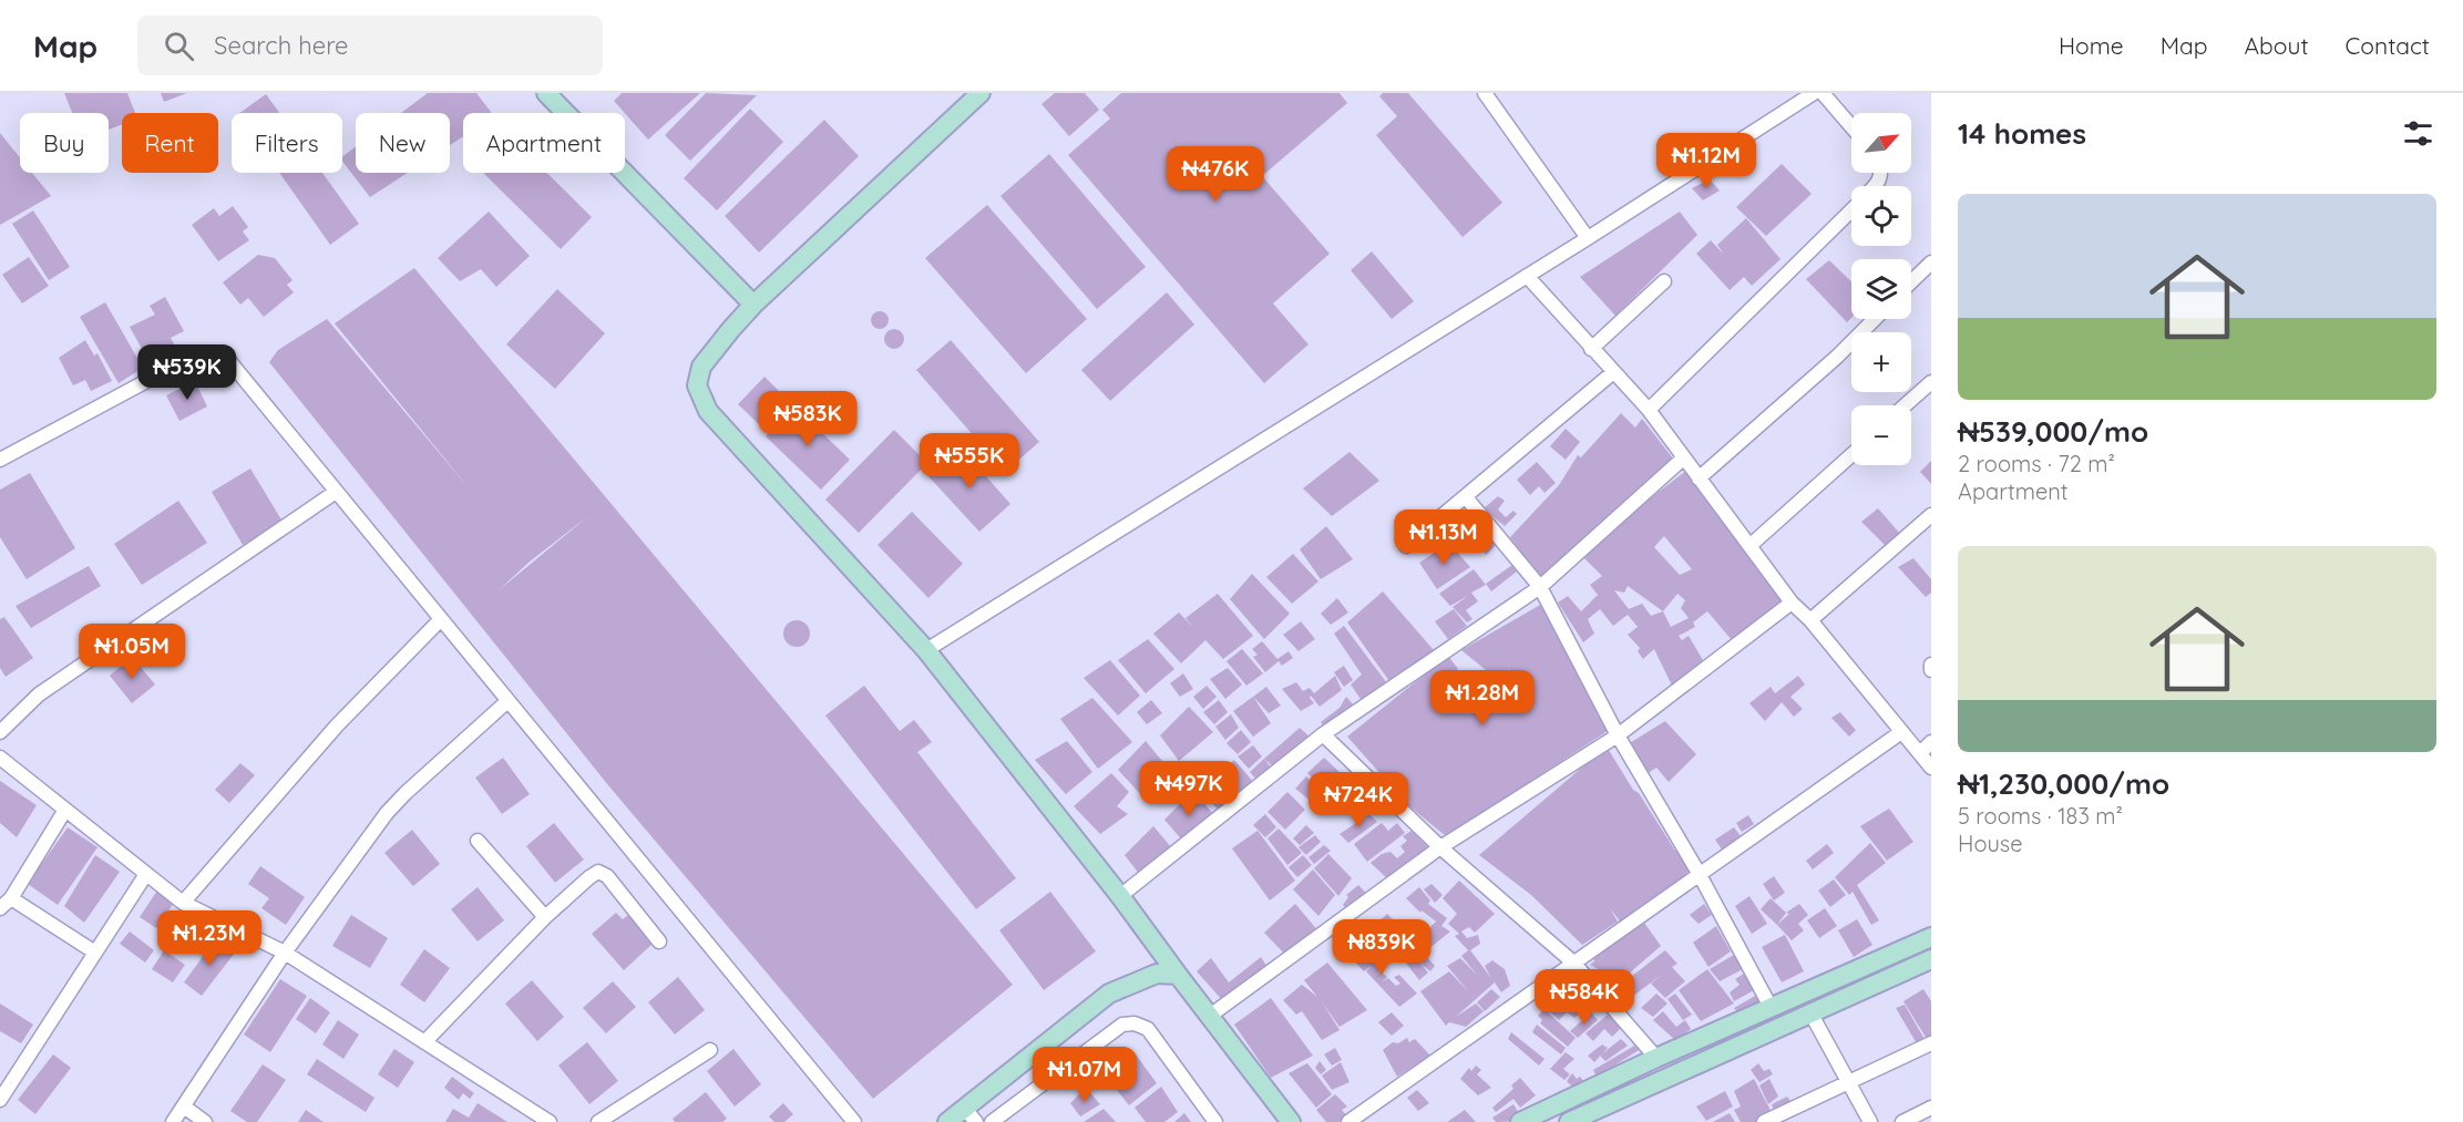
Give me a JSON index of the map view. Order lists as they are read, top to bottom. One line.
{"north":"top right","page":{"header":"Map","search":"Search here","nav":["Home","Map","About","Contact"],"heading":"14 homes","map_buttons":["+","−"],"chip":["Buy","Rent","Filters","New","Apartment"],"price":["₦1.12M","₦476K","₦539K","₦583K","₦555K","₦1.13M","₦1.05M","₦1.28M","₦497K","₦724K","₦1.23M","₦839K","₦584K","₦1.07M"],"list":[{"name":"₦539,000/mo","note":"2 rooms · 72 m² · Apartment"},{"name":"₦1,230,000/mo","note":"5 rooms · 183 m² · House"}]}}
